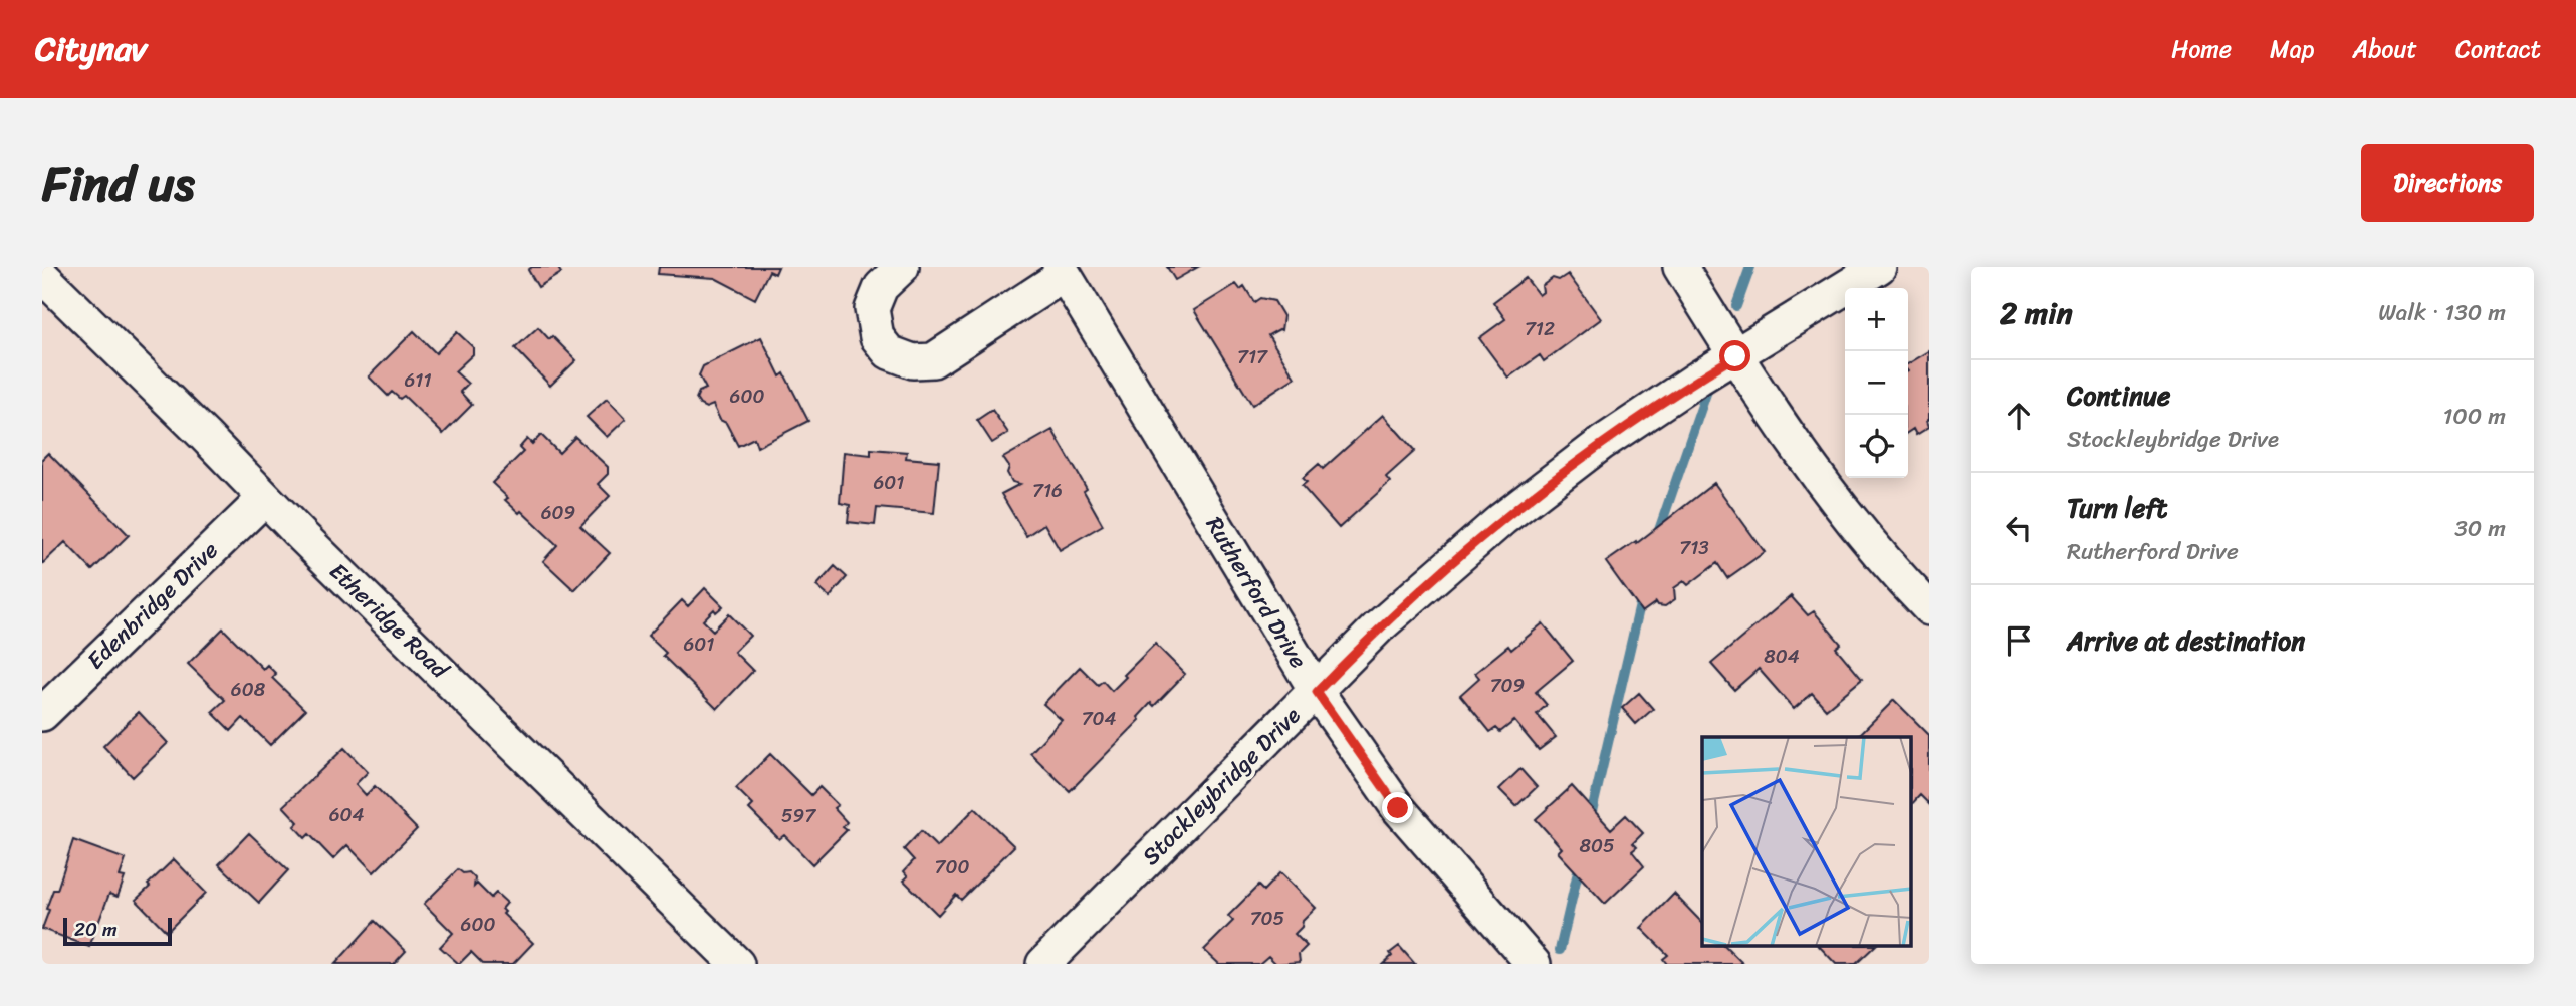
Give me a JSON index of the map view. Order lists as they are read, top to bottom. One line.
{"streets":{"street":["Rutherford Drive","Edenbridge Drive","Etheridge Road","Stockleybridge Drive"]},"crossings":[["Rutherford Drive","Stockleybridge Drive"],["Edenbridge Drive","Etheridge Road"]],"house_numbers":["712","717","611","600","601","716","609","713","601","804","709","608","704","604","597","805","700","705","600"],"scale_bar":"20 m","page":{"header":"Citynav","nav":["Home","Map","About","Contact"],"title":"Find us","buttons":"Directions","heading":["2 min","Walk · 130 m"],"map_buttons":["+","−"],"list":[["Continue","Stockleybridge Drive","100 m"],["Turn left","Rutherford Drive","30 m"],"Arrive at destination"],"scale":"20 m"}}
